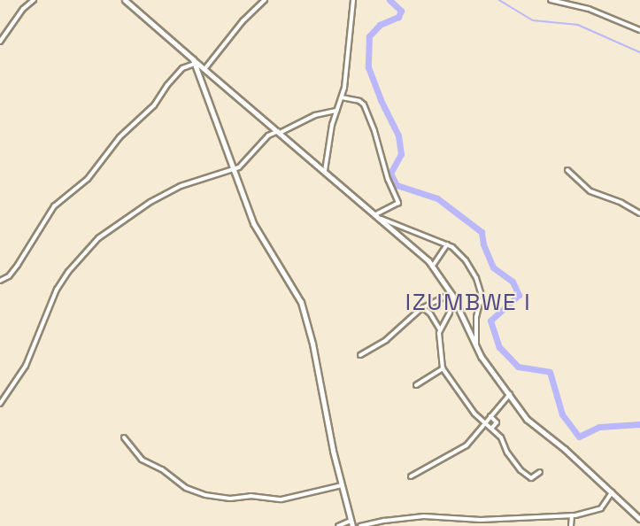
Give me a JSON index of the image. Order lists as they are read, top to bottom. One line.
{"districts":["IZUMBWE I"]}
